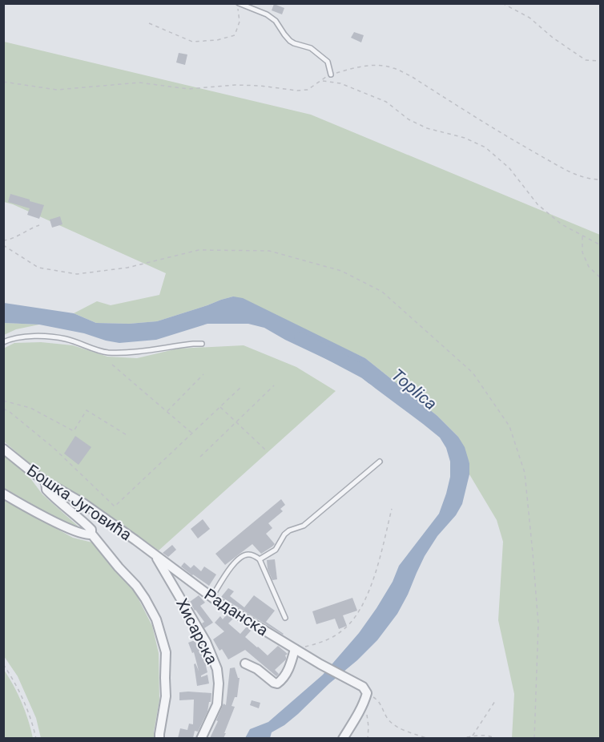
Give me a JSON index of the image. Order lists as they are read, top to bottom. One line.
{"streets":{"street":["Бошка Југовића","Раданска","Хисарска"]},"crossings":[["Бошка Југовића","Раданска"],["Бошка Југовића","Хисарска"],["Раданска","Хисарска"]],"water":["Toplica"]}
